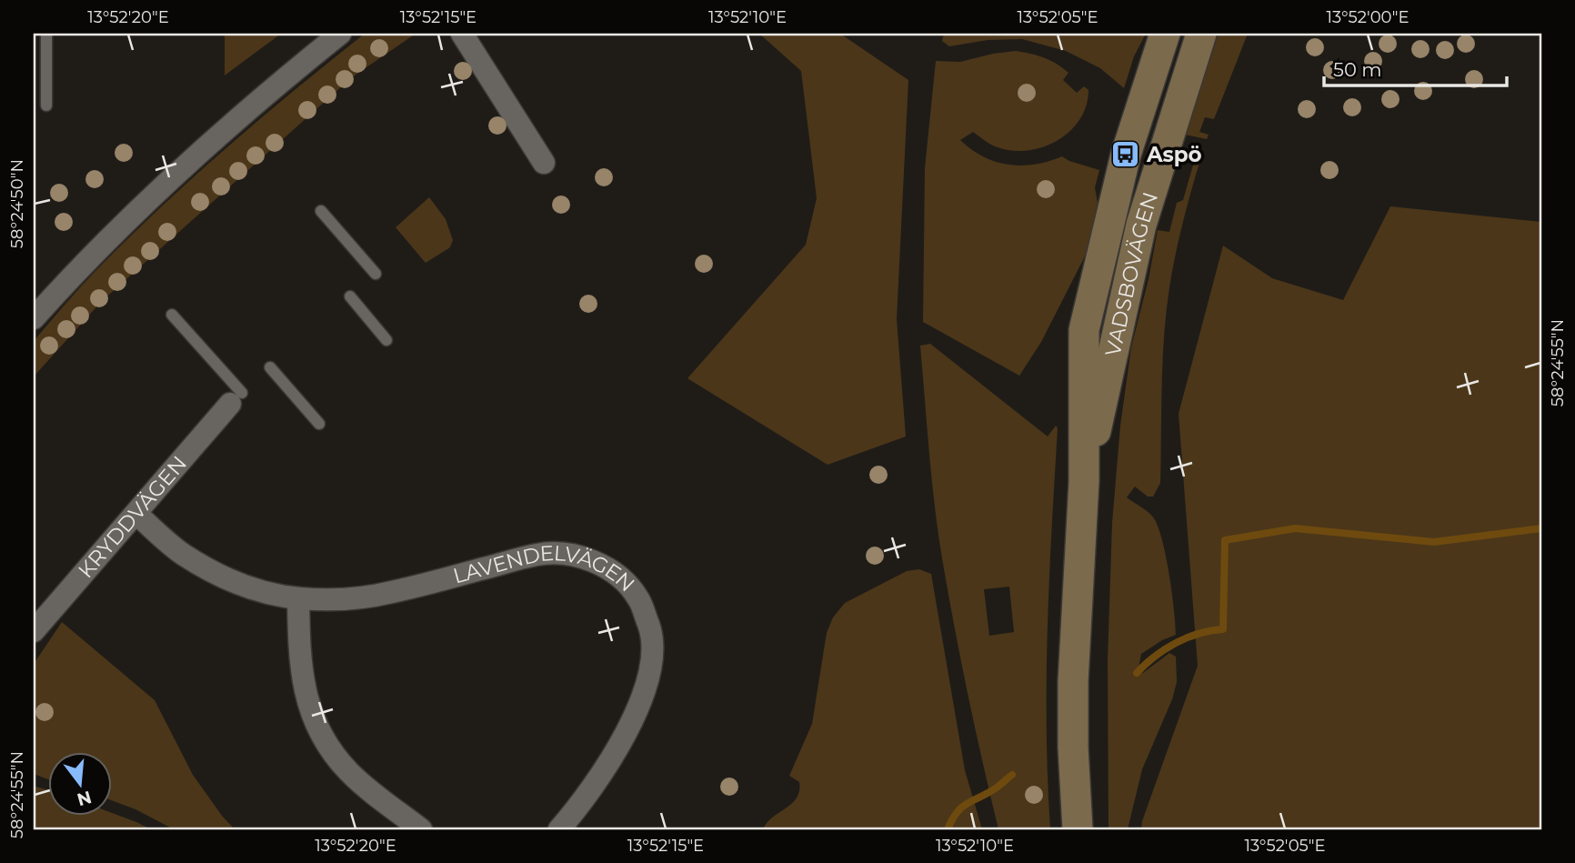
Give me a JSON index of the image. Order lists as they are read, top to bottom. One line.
{"streets":{"main road":["VADSBOVÄGEN"],"street":["KRYDDVÄGEN","LAVENDELVÄGEN"]},"crossings":[["KRYDDVÄGEN","LAVENDELVÄGEN"]],"places":{"bus stop":["Aspö"]},"scale_bar":"50 m","north":"bottom","coordinates":["13°52'20\"E","13°52'15\"E","13°52'10\"E","13°52'05\"E","13°52'00\"E","58°24'50\"N","58°24'55\"N"]}
